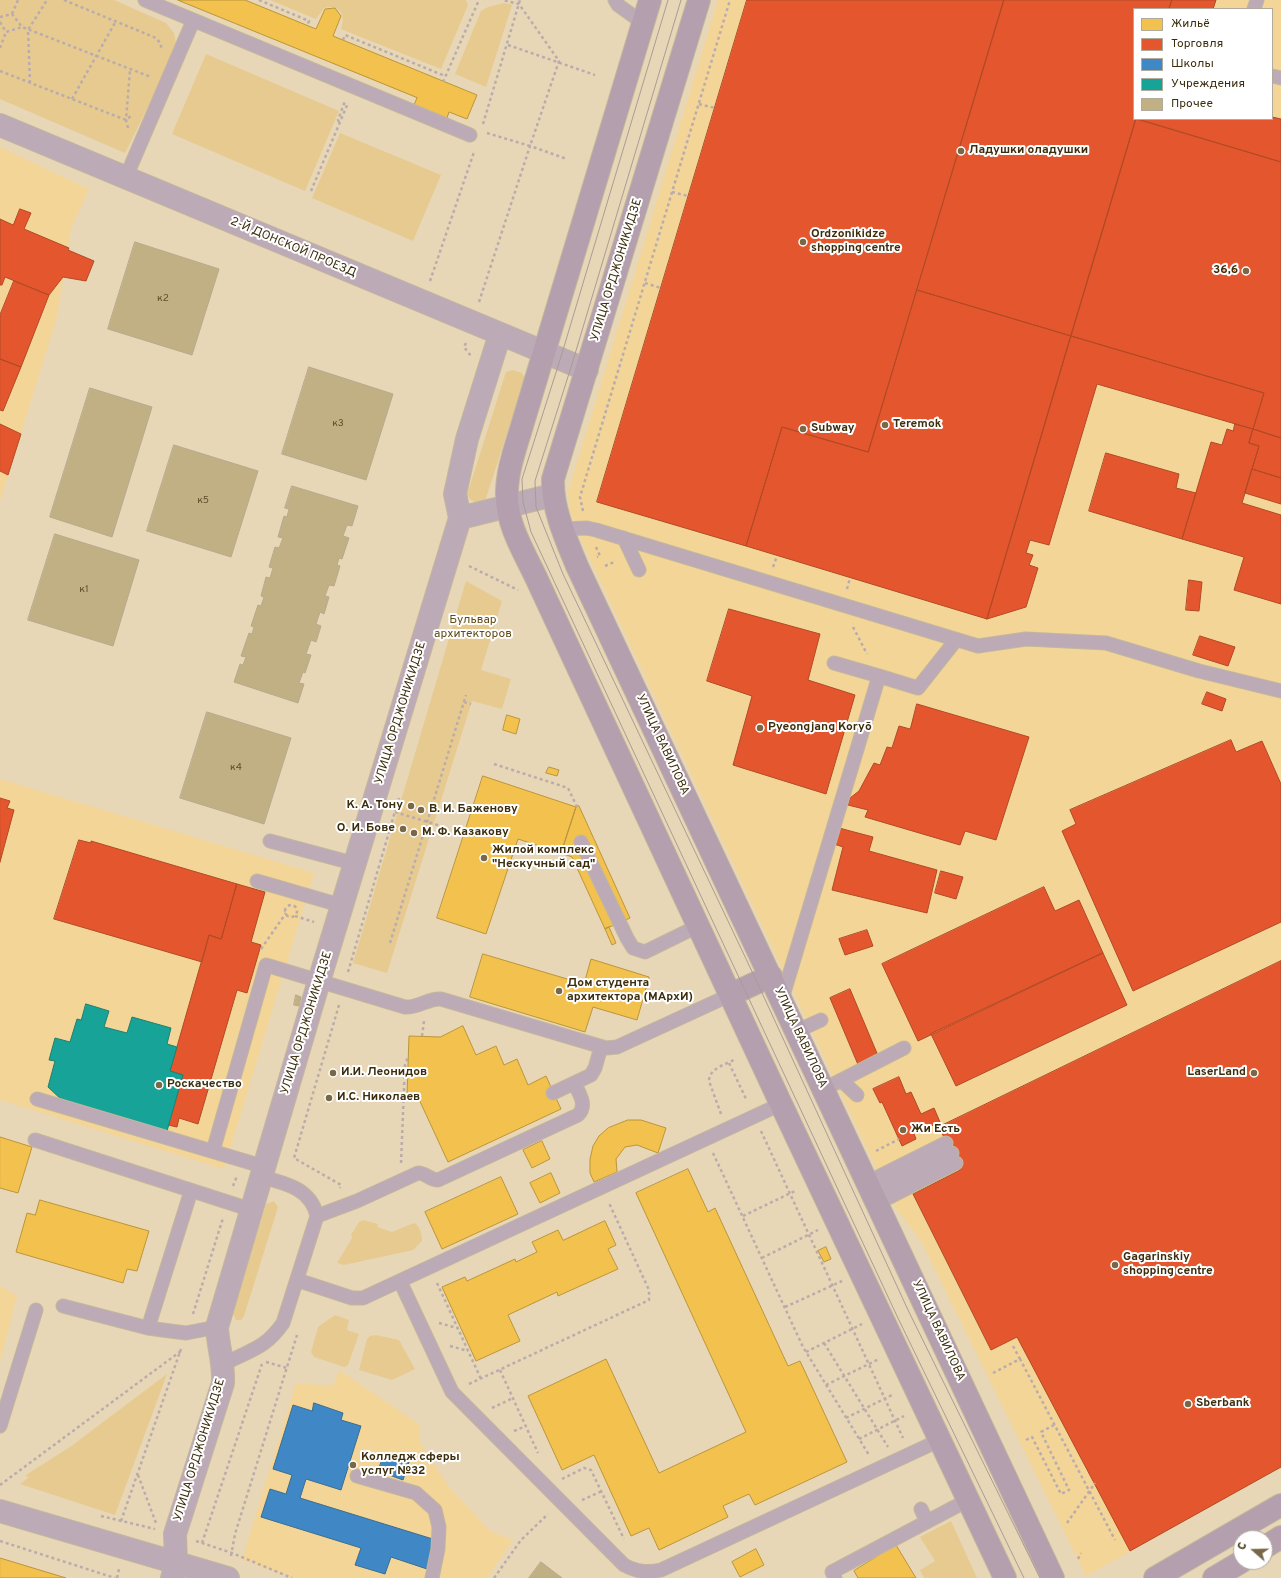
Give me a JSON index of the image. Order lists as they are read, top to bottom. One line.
{"streets":{"main road":["УЛИЦА ОРДЖОНИКИДЗЕ","УЛИЦА ВАВИЛОВА"],"street":["2-Й ДОНСКОЙ ПРОЕЗД"]},"crossings":[["2-Й ДОНСКОЙ ПРОЕЗД","УЛИЦА ОРДЖОНИКИДЗЕ"],["УЛИЦА ОРДЖОНИКИДЗЕ","УЛИЦА ВАВИЛОВА"]],"parks":["Бульвар архитекторов"],"places":["Ладушки оладушки","Ordzonikidze shopping centre","36,6","Teremok","Subway","Pyeongjang Koryŏ","К. А. Тону","В. И. Баженову","О. И. Бове","М. Ф. Казакову","Жилой комплекс \"Нескучный сад\"","Дом студента архитектора (МАрхИ)","И.И. Леонидов","LaserLand","Роскачество","И.С. Николаев","Жи Есть","Gagarinskiy shopping centre","Sberbank","Колледж сферы услуг №32"],"house_numbers":["к2","к3","к5","к1","к4"],"legend":["Жильё","Торговля","Школы","Учреждения","Прочее"],"north":"left"}
